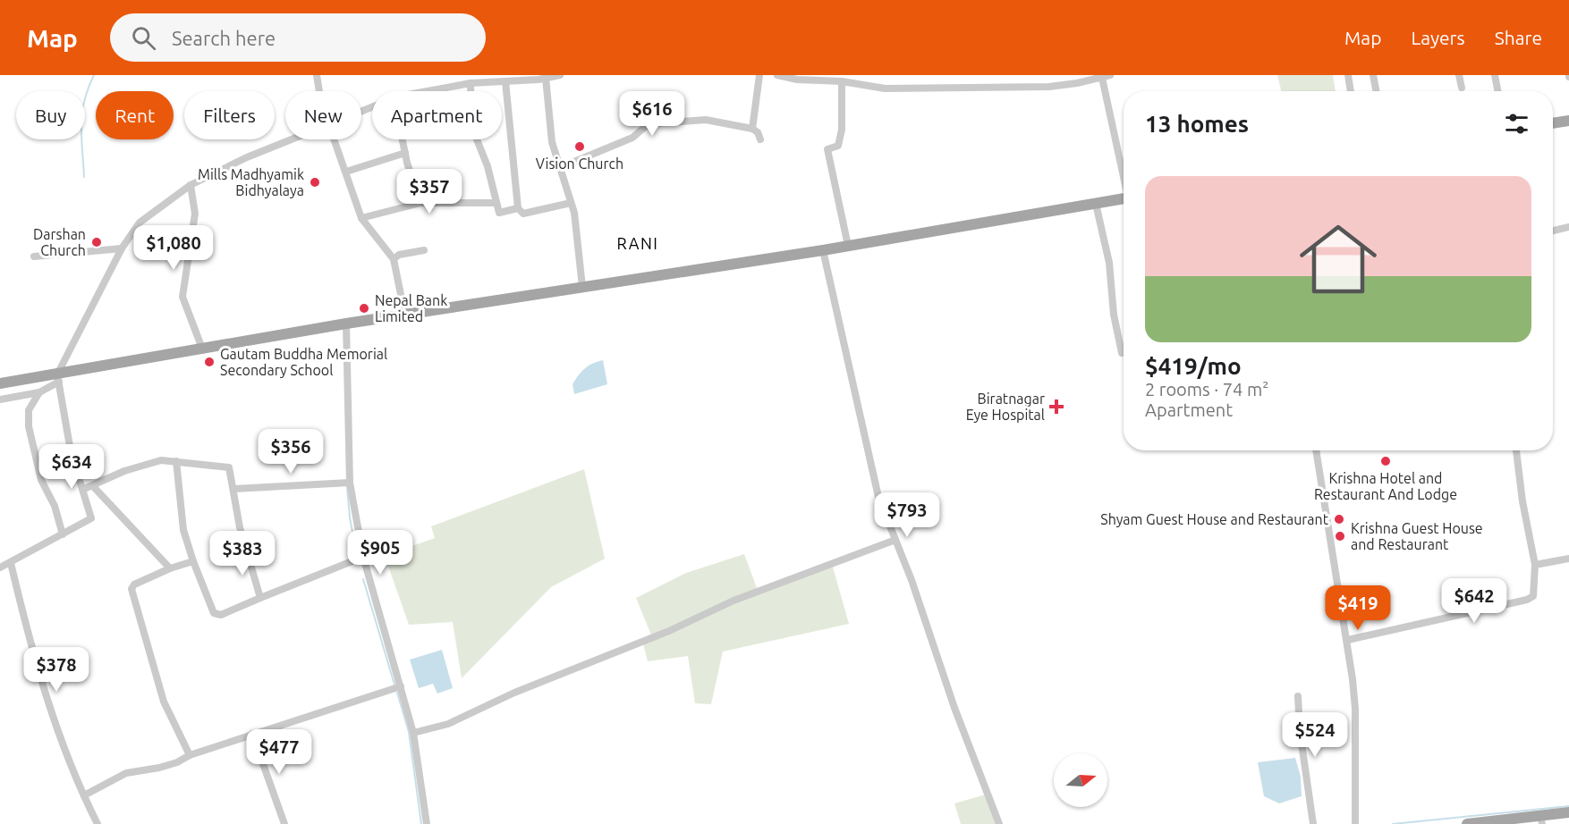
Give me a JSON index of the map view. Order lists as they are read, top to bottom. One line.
{"districts":["RANI"],"places":{"other":["Vision Church","Mills Madhyamik Bidhyalaya","Darshan Church","Nepal Bank Limited","Gautam Buddha Memorial Secondary School","Krishna Hotel and Restaurant And Lodge","Shyam Guest House and Restaurant","Krishna Guest House and Restaurant"],"health":["Biratnagar Eye Hospital"]},"north":"right","page":{"header":"Map","search":"Search here","nav":["Map","Layers","Share"],"price":["$616","$357","$1,080","$356","$634","$793","$905","$383","$642","$419","$378","$524","$477"],"chip":["Buy","Rent","Filters","New","Apartment"],"heading":"13 homes","list":[{"name":"$419/mo","note":"2 rooms · 74 m² · Apartment"}]}}
